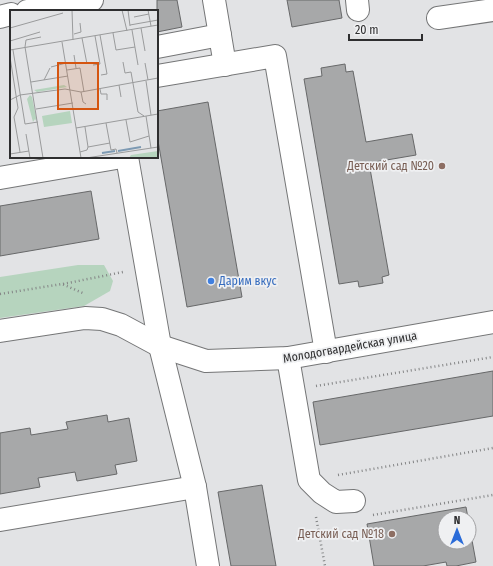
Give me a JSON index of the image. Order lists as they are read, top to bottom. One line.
{"streets":{"street":["Молодогвардейская улица"]},"places":["Детский сад №20","Дарим вкус","Детский сад №18"],"scale_bar":"20 m","north":"top"}
